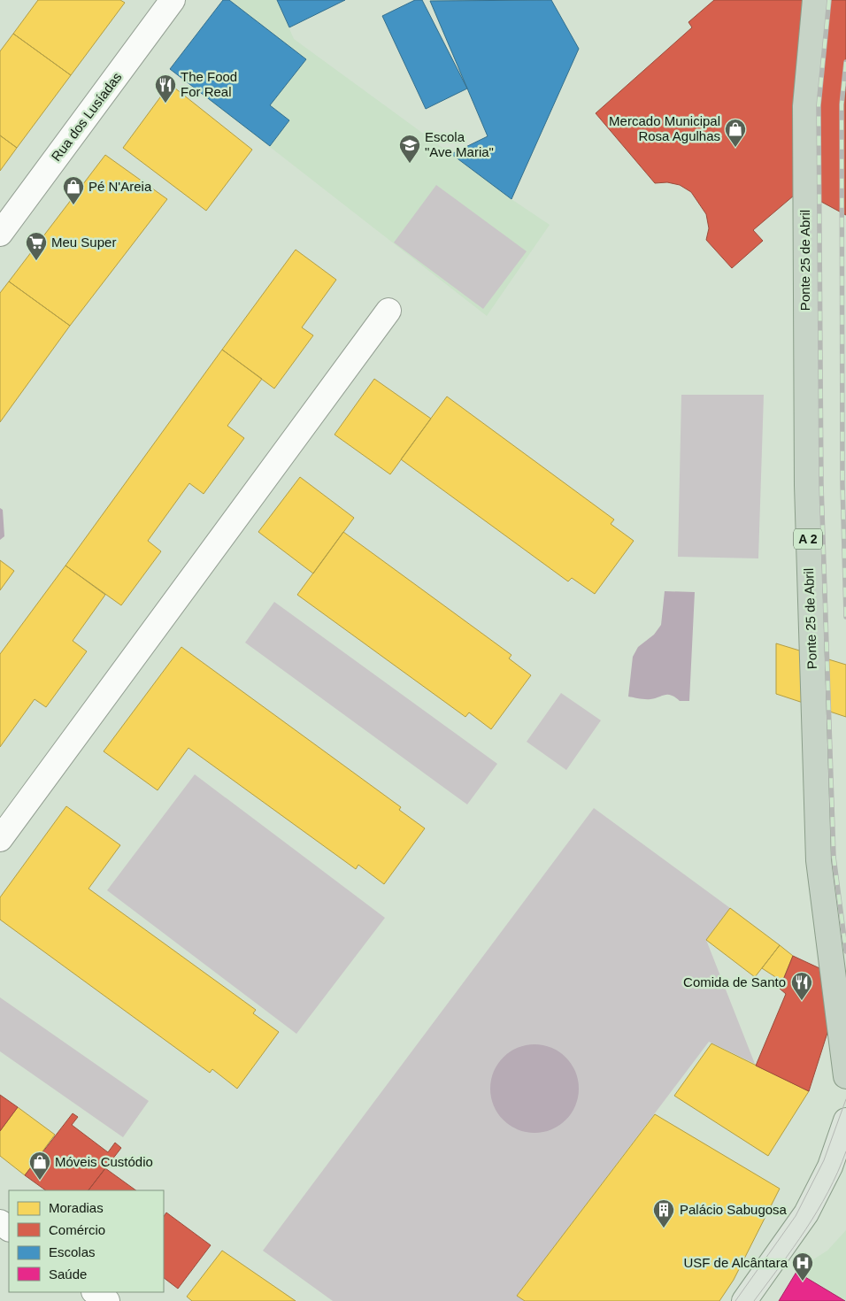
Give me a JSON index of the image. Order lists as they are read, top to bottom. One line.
{"streets":{"highway":["Ponte 25 de Abril","A 2"],"street":["Rua dos Lusíadas"]},"places":{"restaurant":["The Food For Real","Comida de Santo"],"shop":["Mercado Municipal Rosa Agulhas","Pé N'Areia","Móveis Custódio"],"school or university":["Escola \"Ave Maria\""],"supermarket":["Meu Super"],"building":["Palácio Sabugosa"],"hospital":["USF de Alcântara"]},"legend":["Moradias","Comércio","Escolas","Saúde"]}
